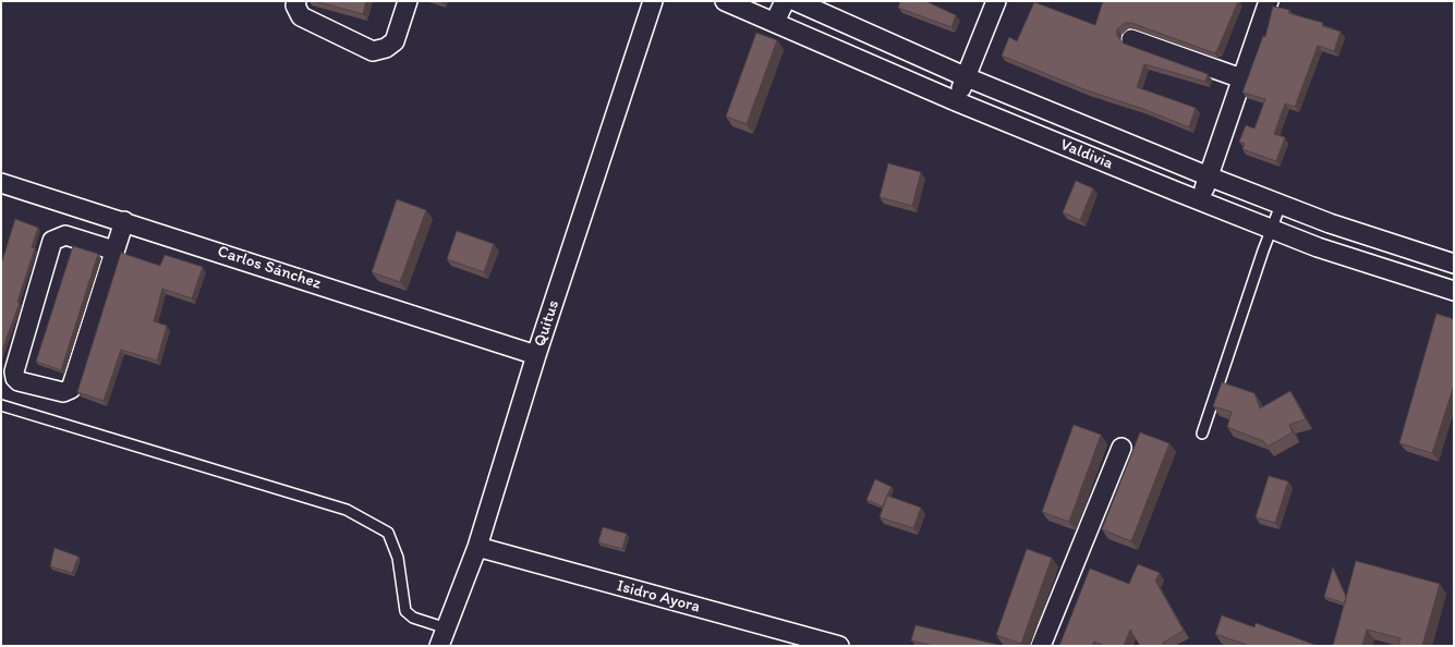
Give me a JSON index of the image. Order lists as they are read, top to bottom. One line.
{"streets":{"street":["Valdivia","Carlos Sánchez","Quitus","Isidro Ayora"]},"crossings":[["Carlos Sánchez","Quitus"],["Quitus","Isidro Ayora"]]}
